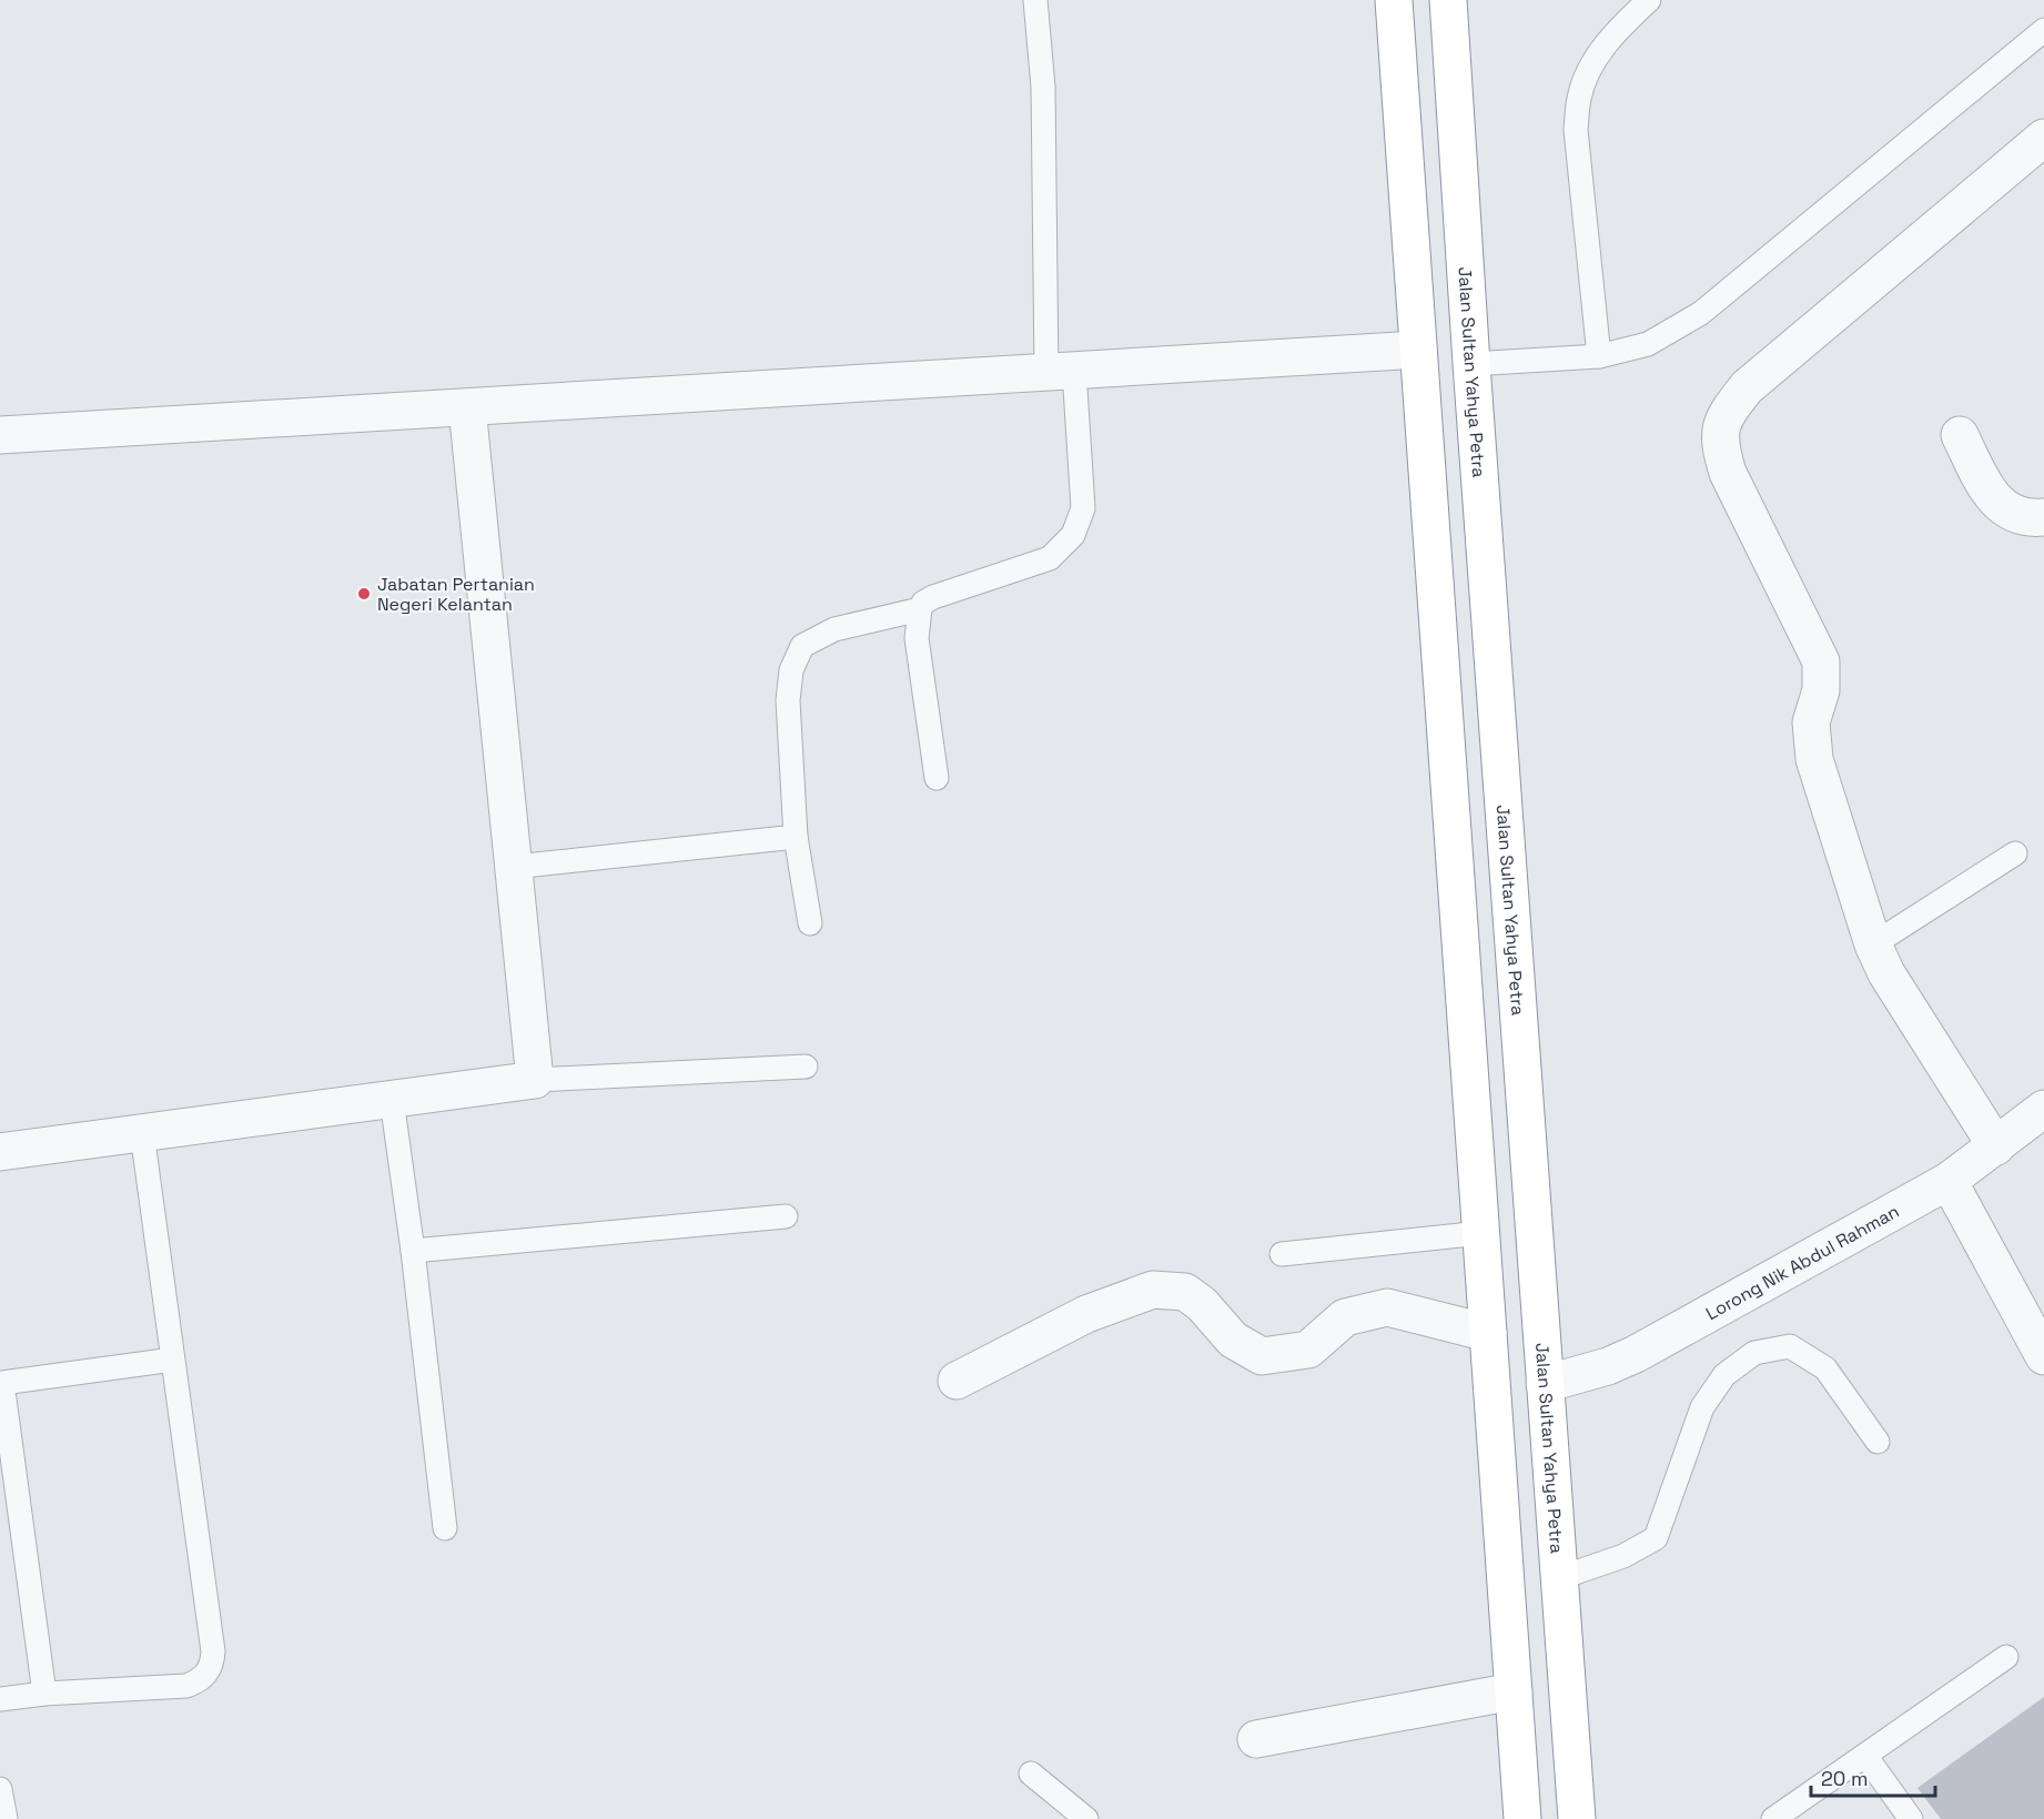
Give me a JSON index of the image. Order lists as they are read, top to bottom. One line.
{"streets":{"highway":["Jalan Sultan Yahya Petra"],"street":["Lorong Nik Abdul Rahman"]},"crossings":[["Jalan Sultan Yahya Petra","Lorong Nik Abdul Rahman"]],"places":["Jabatan Pertanian Negeri Kelantan"],"scale_bar":"20 m"}
